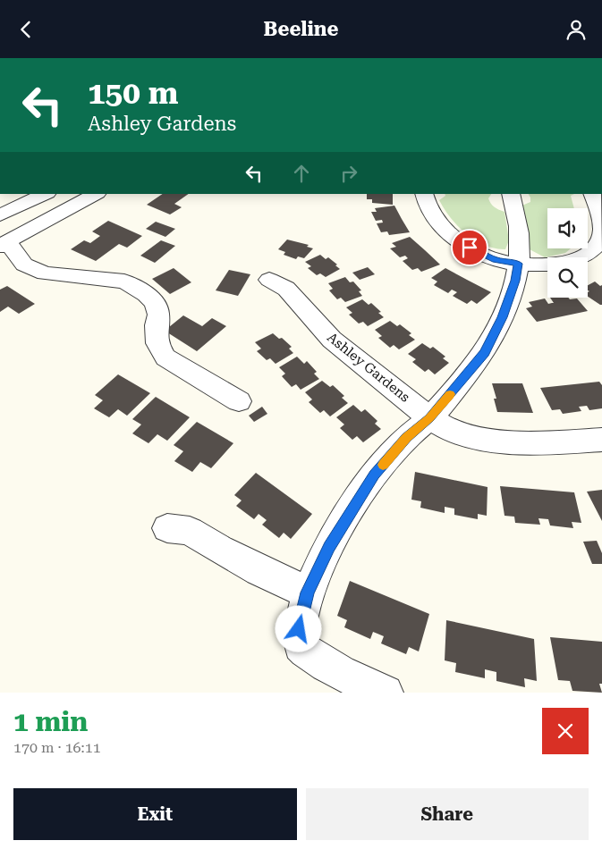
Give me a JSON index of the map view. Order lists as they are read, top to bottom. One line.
{"streets":{"street":["Ashley Gardens"]},"page":{"header":"Beeline","turn":["150 m","Ashley Gardens"],"heading":["1 min","170 m · 16:11"],"buttons":["Exit","Share"]}}
